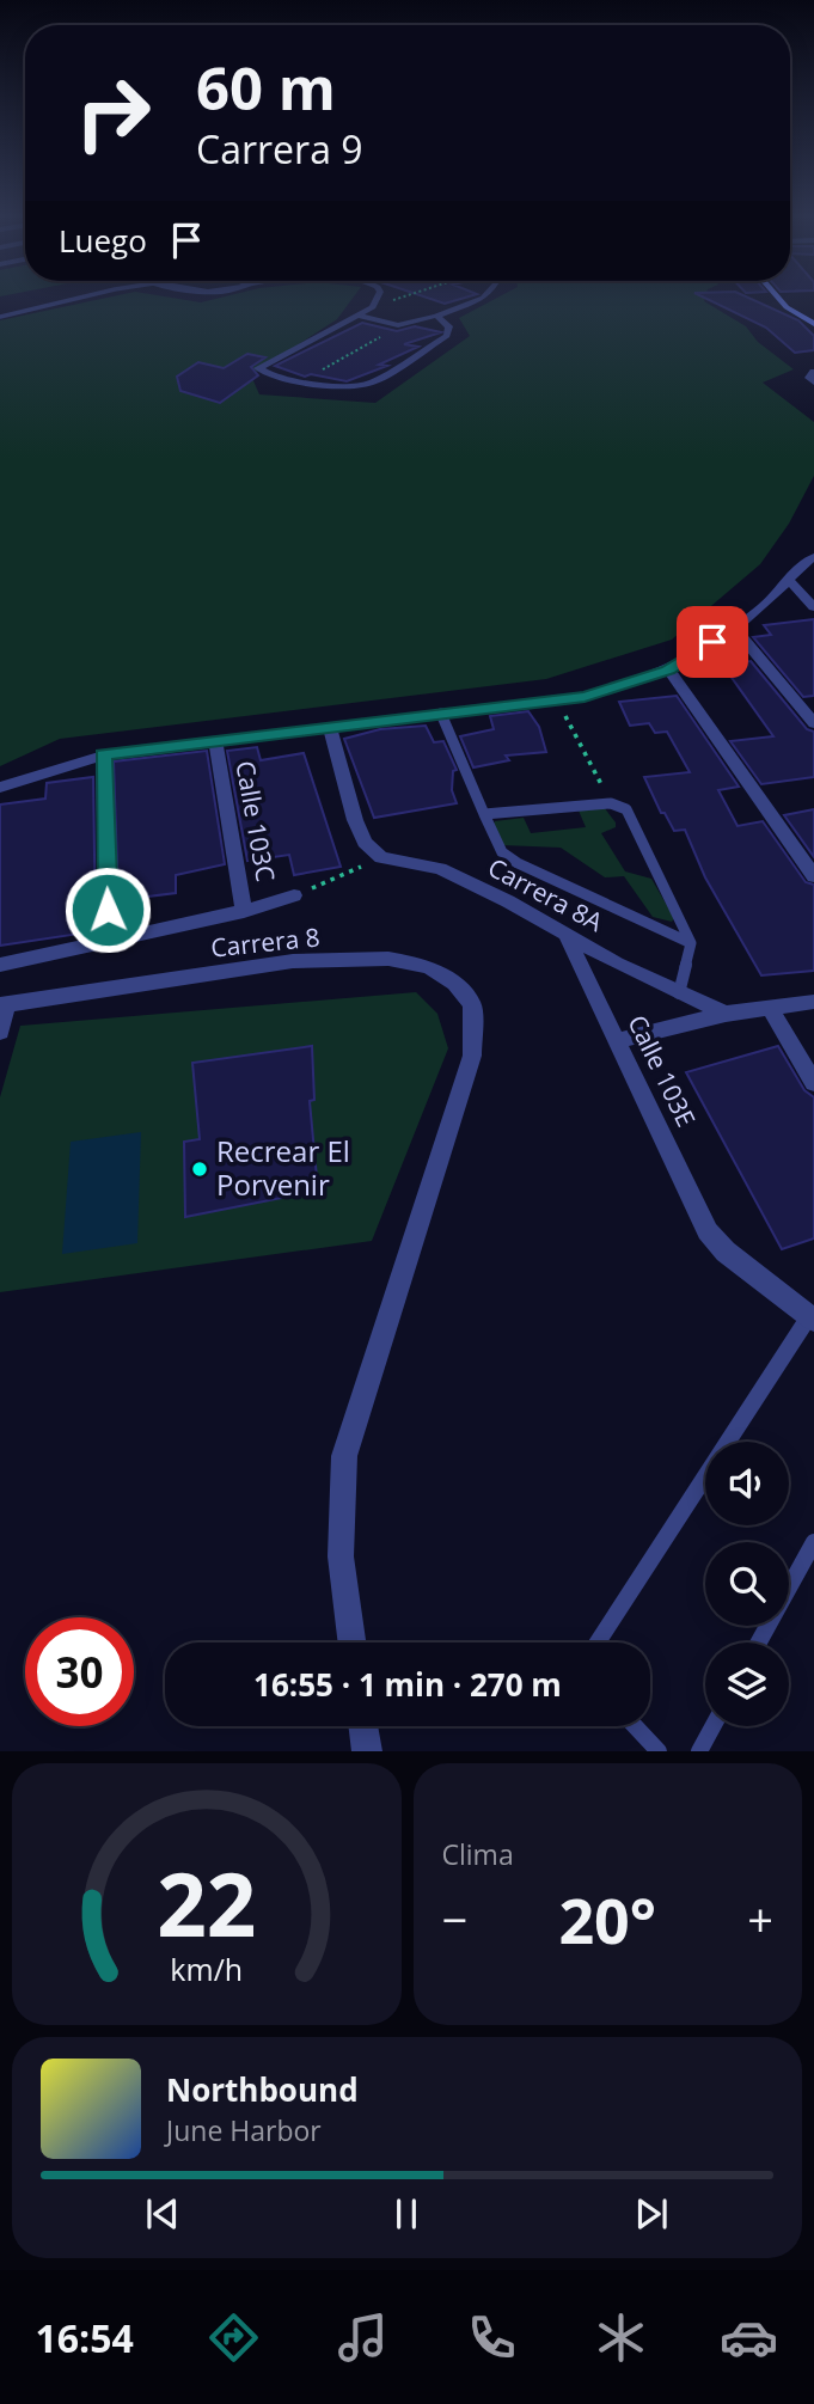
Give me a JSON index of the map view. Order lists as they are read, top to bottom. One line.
{"streets":{"street":["Calle 103C","Carrera 8A","Carrera 8","Calle 103E"]},"crossings":[["Carrera 8A","Calle 103E"]],"places":["Recrear El Porvenir"],"page":{"turn":["60 m","Carrera 9"],"then":"Luego","limit":"30","trip":"16:55 · 1 min · 270 m","tile":"Clima","heat":["−","20°","+"],"song":["Northbound","June Harbor"],"tabs":"16:54","gauge":["22","km/h"]}}
